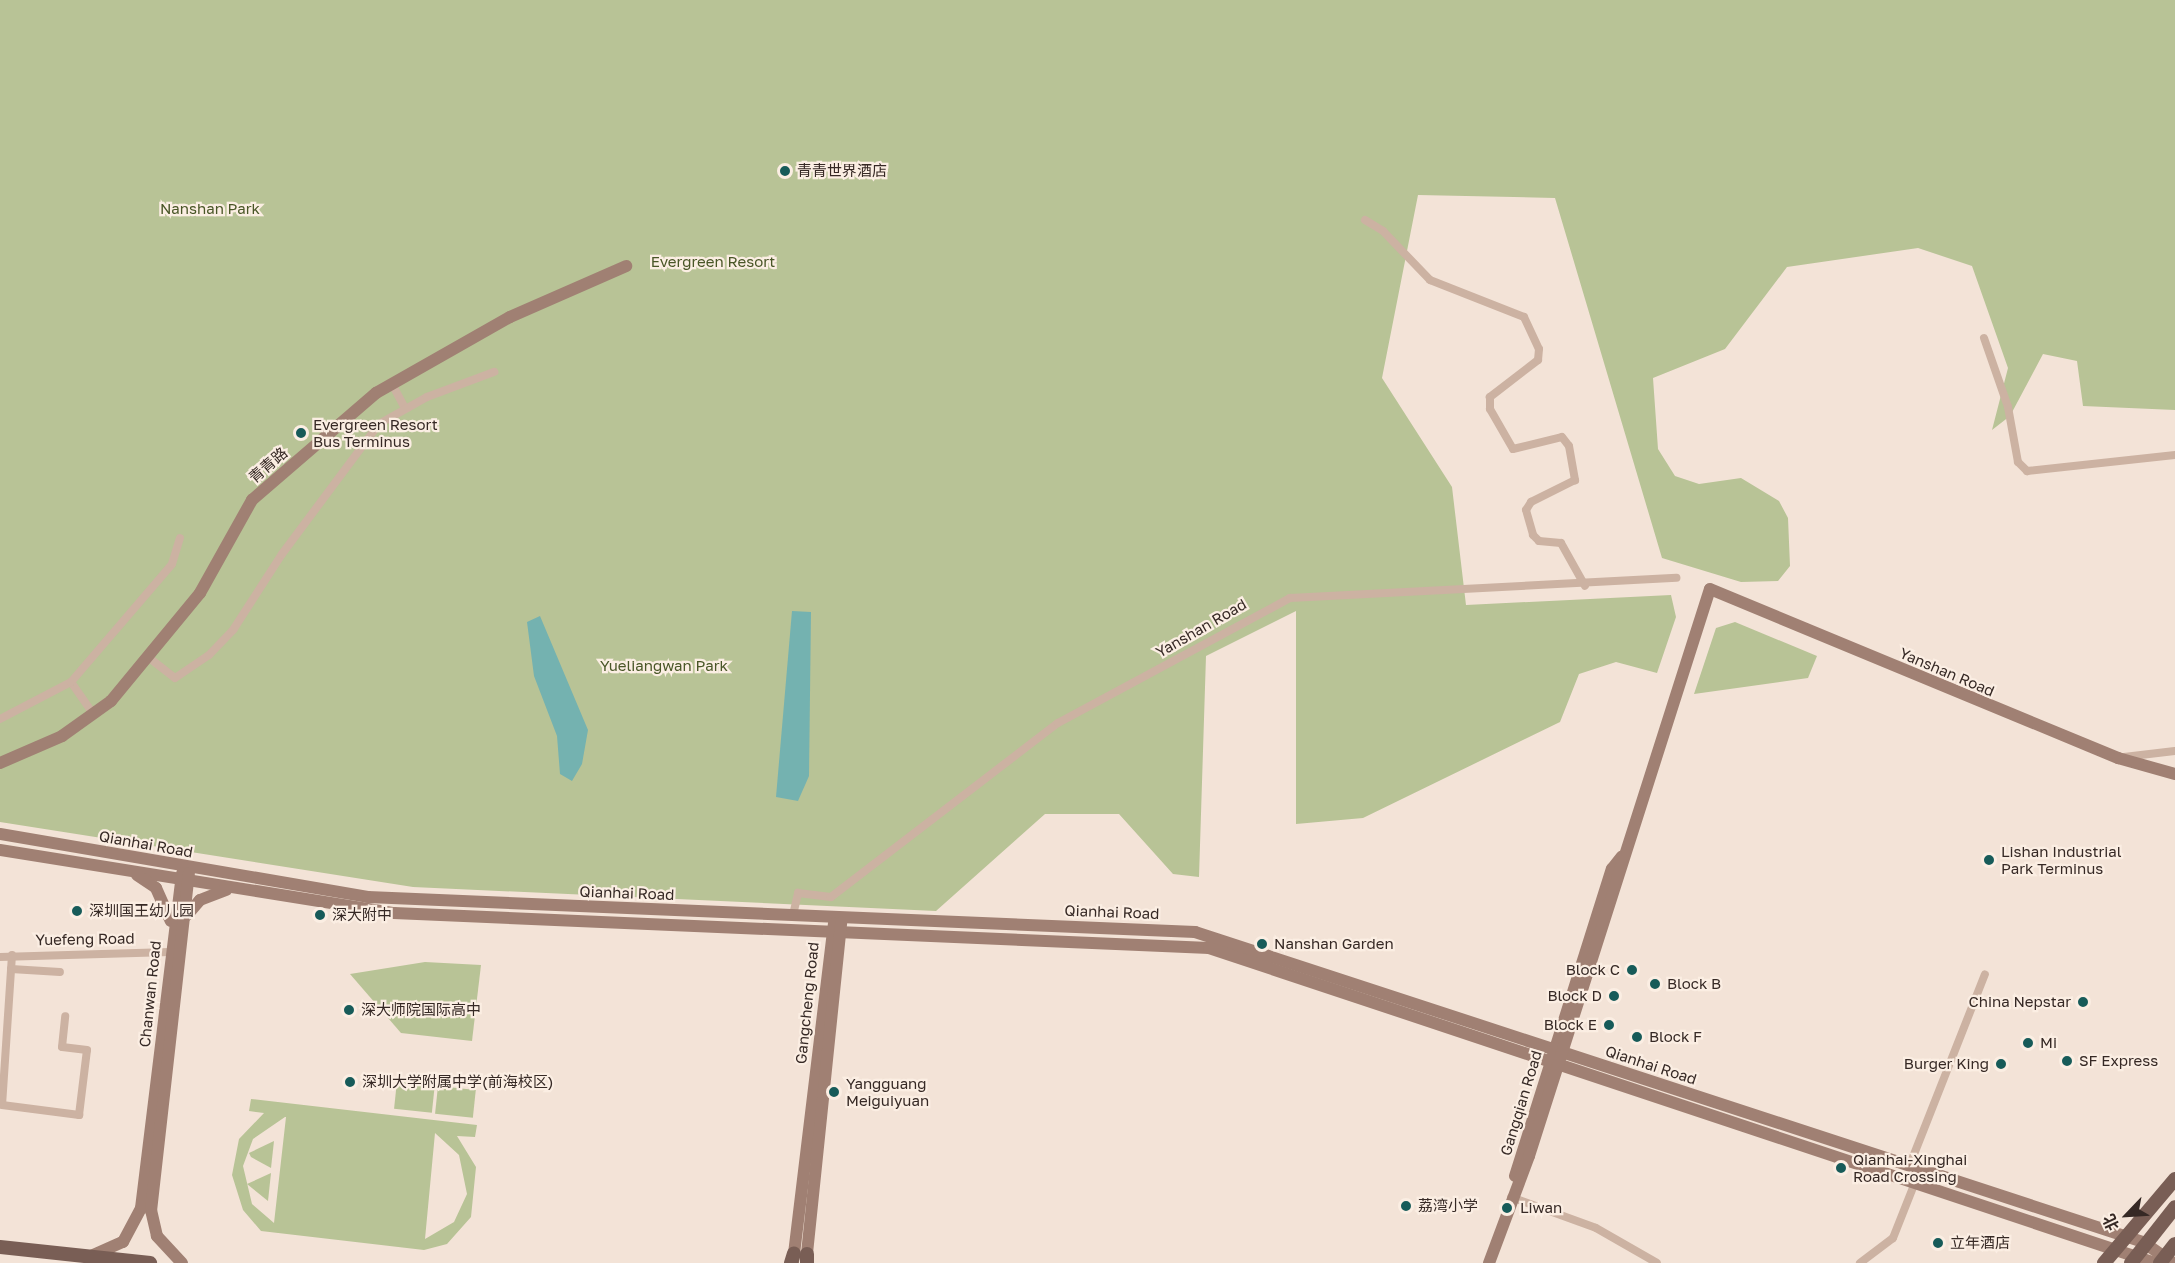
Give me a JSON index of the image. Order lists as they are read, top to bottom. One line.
{"streets":{"street":["青青路","Yanshan Road","Qianhai Road","Yuefeng Road","Chanwan Road","Gangcheng Road","Gangqian Road"]},"crossings":[["Yanshan Road","Qianhai Road"],["Yanshan Road","Gangqian Road"],["Qianhai Road","Chanwan Road"],["Qianhai Road","Gangcheng Road"],["Qianhai Road","Gangqian Road"],["Yuefeng Road","Chanwan Road"]],"parks":["Nanshan Park","Evergreen Resort","Yueliangwan Park"],"places":["青青世界酒店","Evergreen Resort Bus Terminus","Lishan Industrial Park Terminus","深圳国王幼儿园","深大附中","Nanshan Garden","Block C","Block B","Block D","China Nepstar","深大师院国际高中","Block E","Block F","Mi","SF Express","Burger King","深圳大学附属中学(前海校区)","Yangguang Meiguiyuan","Qianhai-Xinghai Road Crossing","荔湾小学","Liwan","立年酒店"],"north":"bottom left"}
